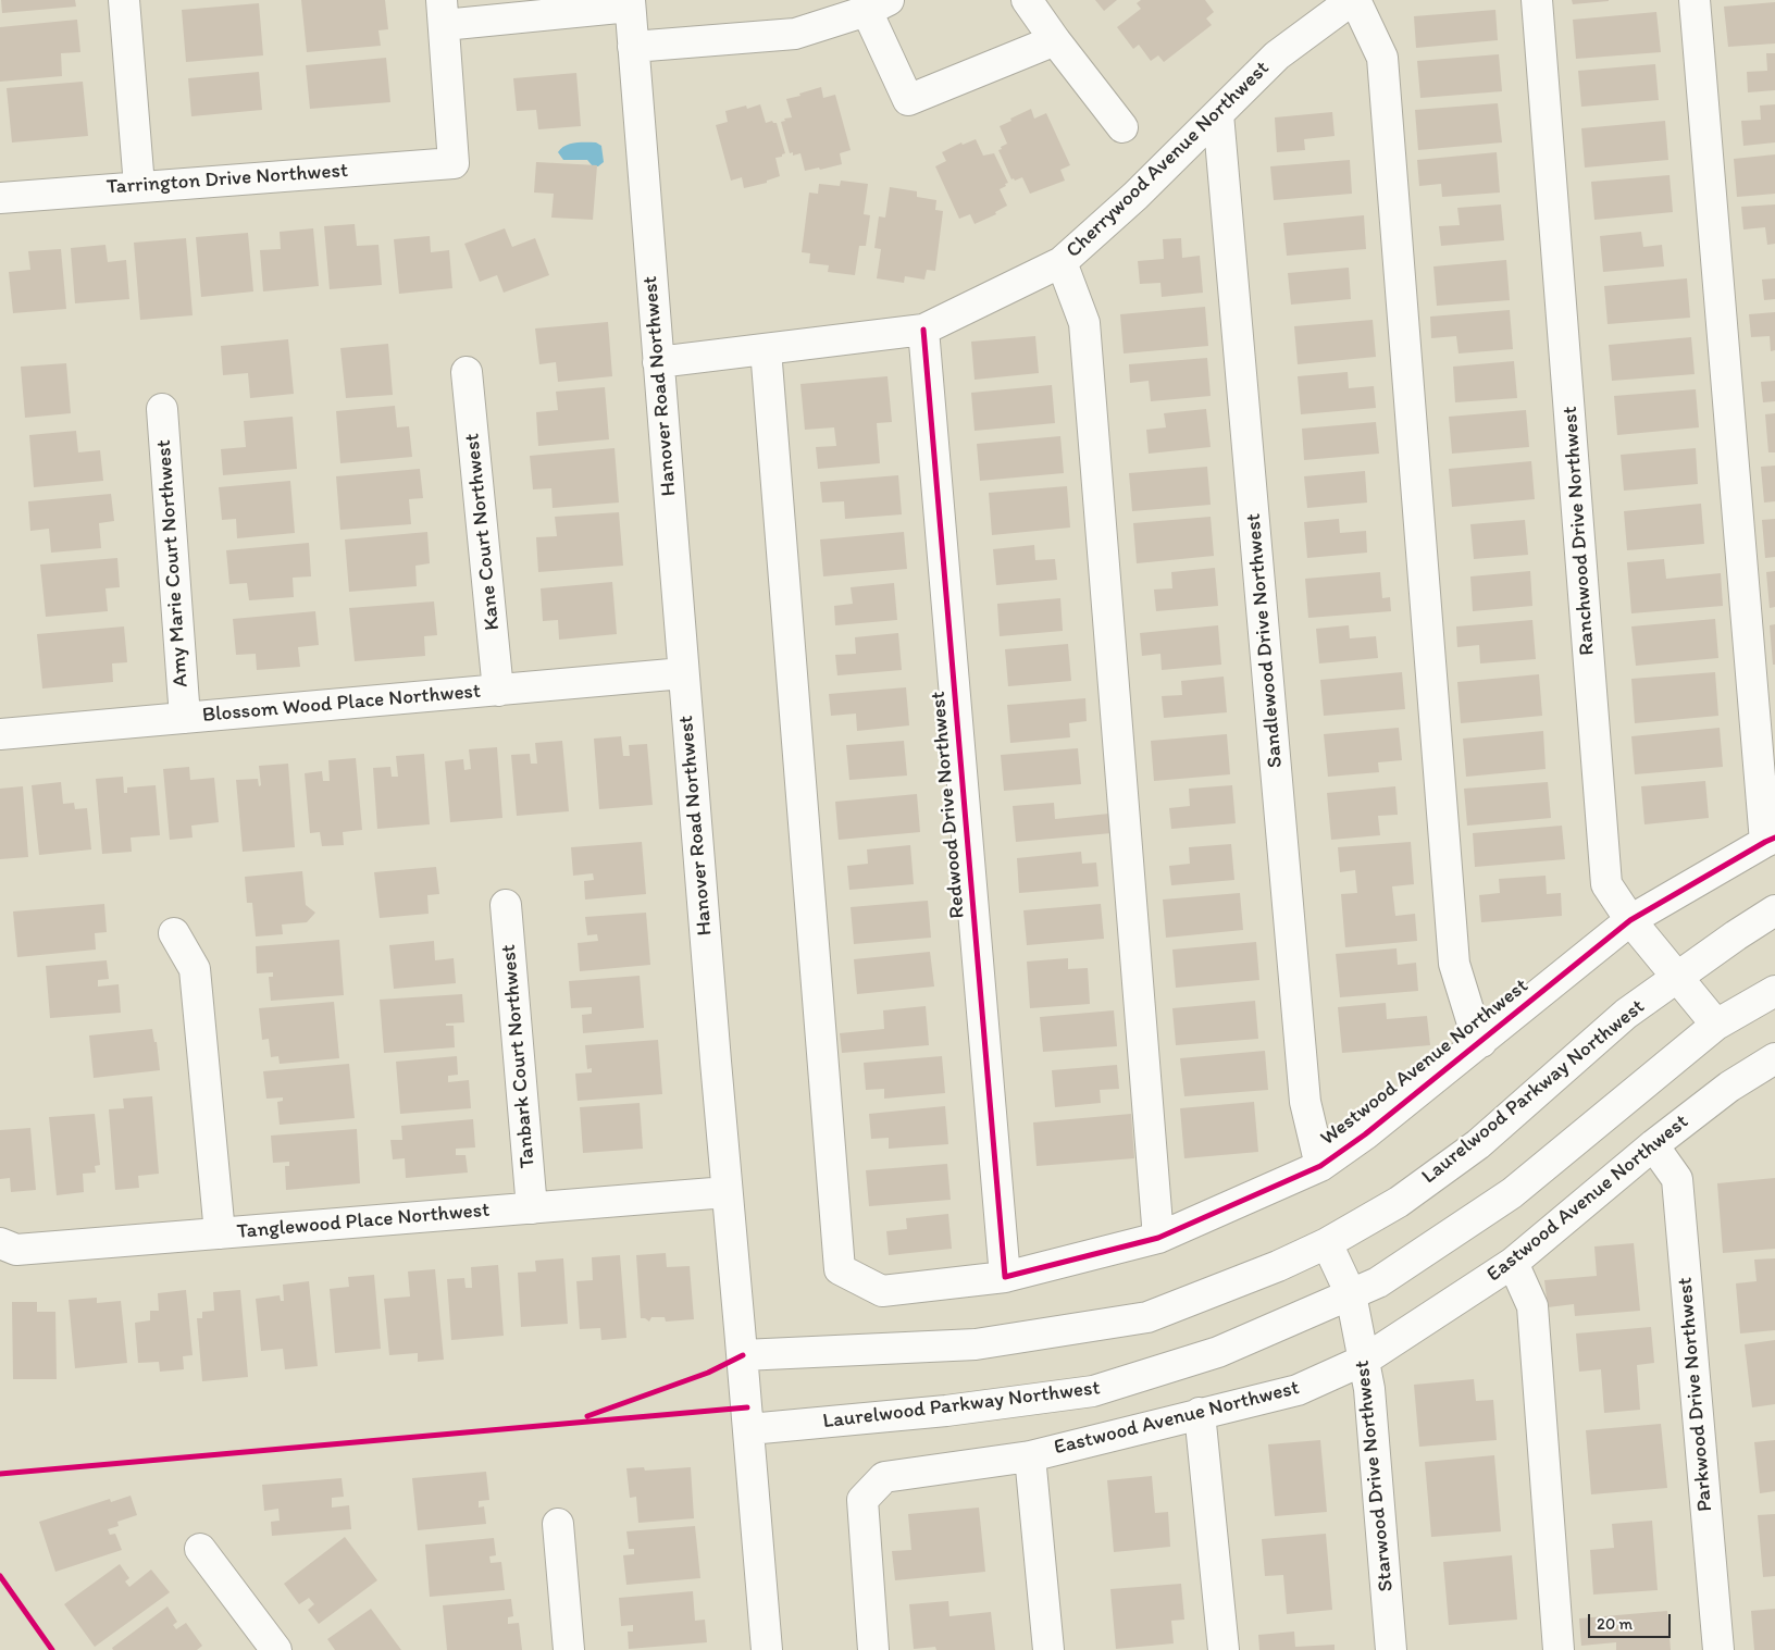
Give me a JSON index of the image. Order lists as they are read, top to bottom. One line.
{"streets":{"street":["Cherrywood Avenue Northwest","Tarrington Drive Northwest","Hanover Road Northwest","Ranchwood Drive Northwest","Kane Court Northwest","Amy Marie Court Northwest","Sandlewood Drive Northwest","Blossom Wood Place Northwest","Redwood Drive Northwest","Tanbark Court Northwest","Westwood Avenue Northwest","Laurelwood Parkway Northwest","Eastwood Avenue Northwest","Tanglewood Place Northwest","Parkwood Drive Northwest","Starwood Drive Northwest"]},"crossings":[["Cherrywood Avenue Northwest","Hanover Road Northwest"],["Cherrywood Avenue Northwest","Sandlewood Drive Northwest"],["Cherrywood Avenue Northwest","Redwood Drive Northwest"],["Cherrywood Avenue Northwest","Westwood Avenue Northwest"],["Hanover Road Northwest","Blossom Wood Place Northwest"],["Hanover Road Northwest","Laurelwood Parkway Northwest"],["Hanover Road Northwest","Tanglewood Place Northwest"],["Ranchwood Drive Northwest","Westwood Avenue Northwest"],["Ranchwood Drive Northwest","Laurelwood Parkway Northwest"],["Kane Court Northwest","Blossom Wood Place Northwest"],["Amy Marie Court Northwest","Blossom Wood Place Northwest"],["Sandlewood Drive Northwest","Westwood Avenue Northwest"],["Redwood Drive Northwest","Westwood Avenue Northwest"],["Tanbark Court Northwest","Tanglewood Place Northwest"],["Laurelwood Parkway Northwest","Starwood Drive Northwest"],["Eastwood Avenue Northwest","Parkwood Drive Northwest"],["Eastwood Avenue Northwest","Starwood Drive Northwest"]],"scale_bar":"20 m"}
